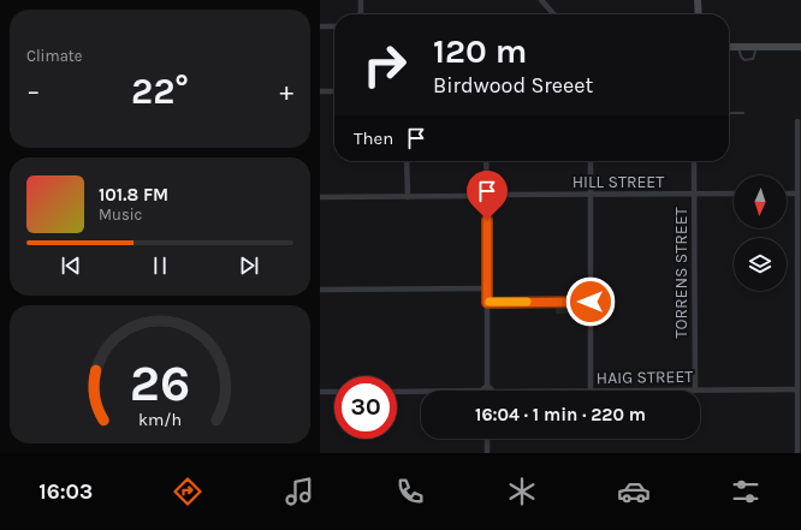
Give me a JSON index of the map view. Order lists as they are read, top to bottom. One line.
{"streets":{"street":["HILL STREET","TORRENS STREET","HAIG STREET"]},"crossings":[["HILL STREET","TORRENS STREET"],["TORRENS STREET","HAIG STREET"]],"north":"bottom","page":{"tile":"Climate","turn":["120 m","Birdwood Sreeet"],"heat":["−","22°","+"],"then":"Then","song":["101.8 FM","Music"],"limit":"30","trip":"16:04 · 1 min · 220 m","tabs":"16:03","gauge":["26","km/h"]}}
